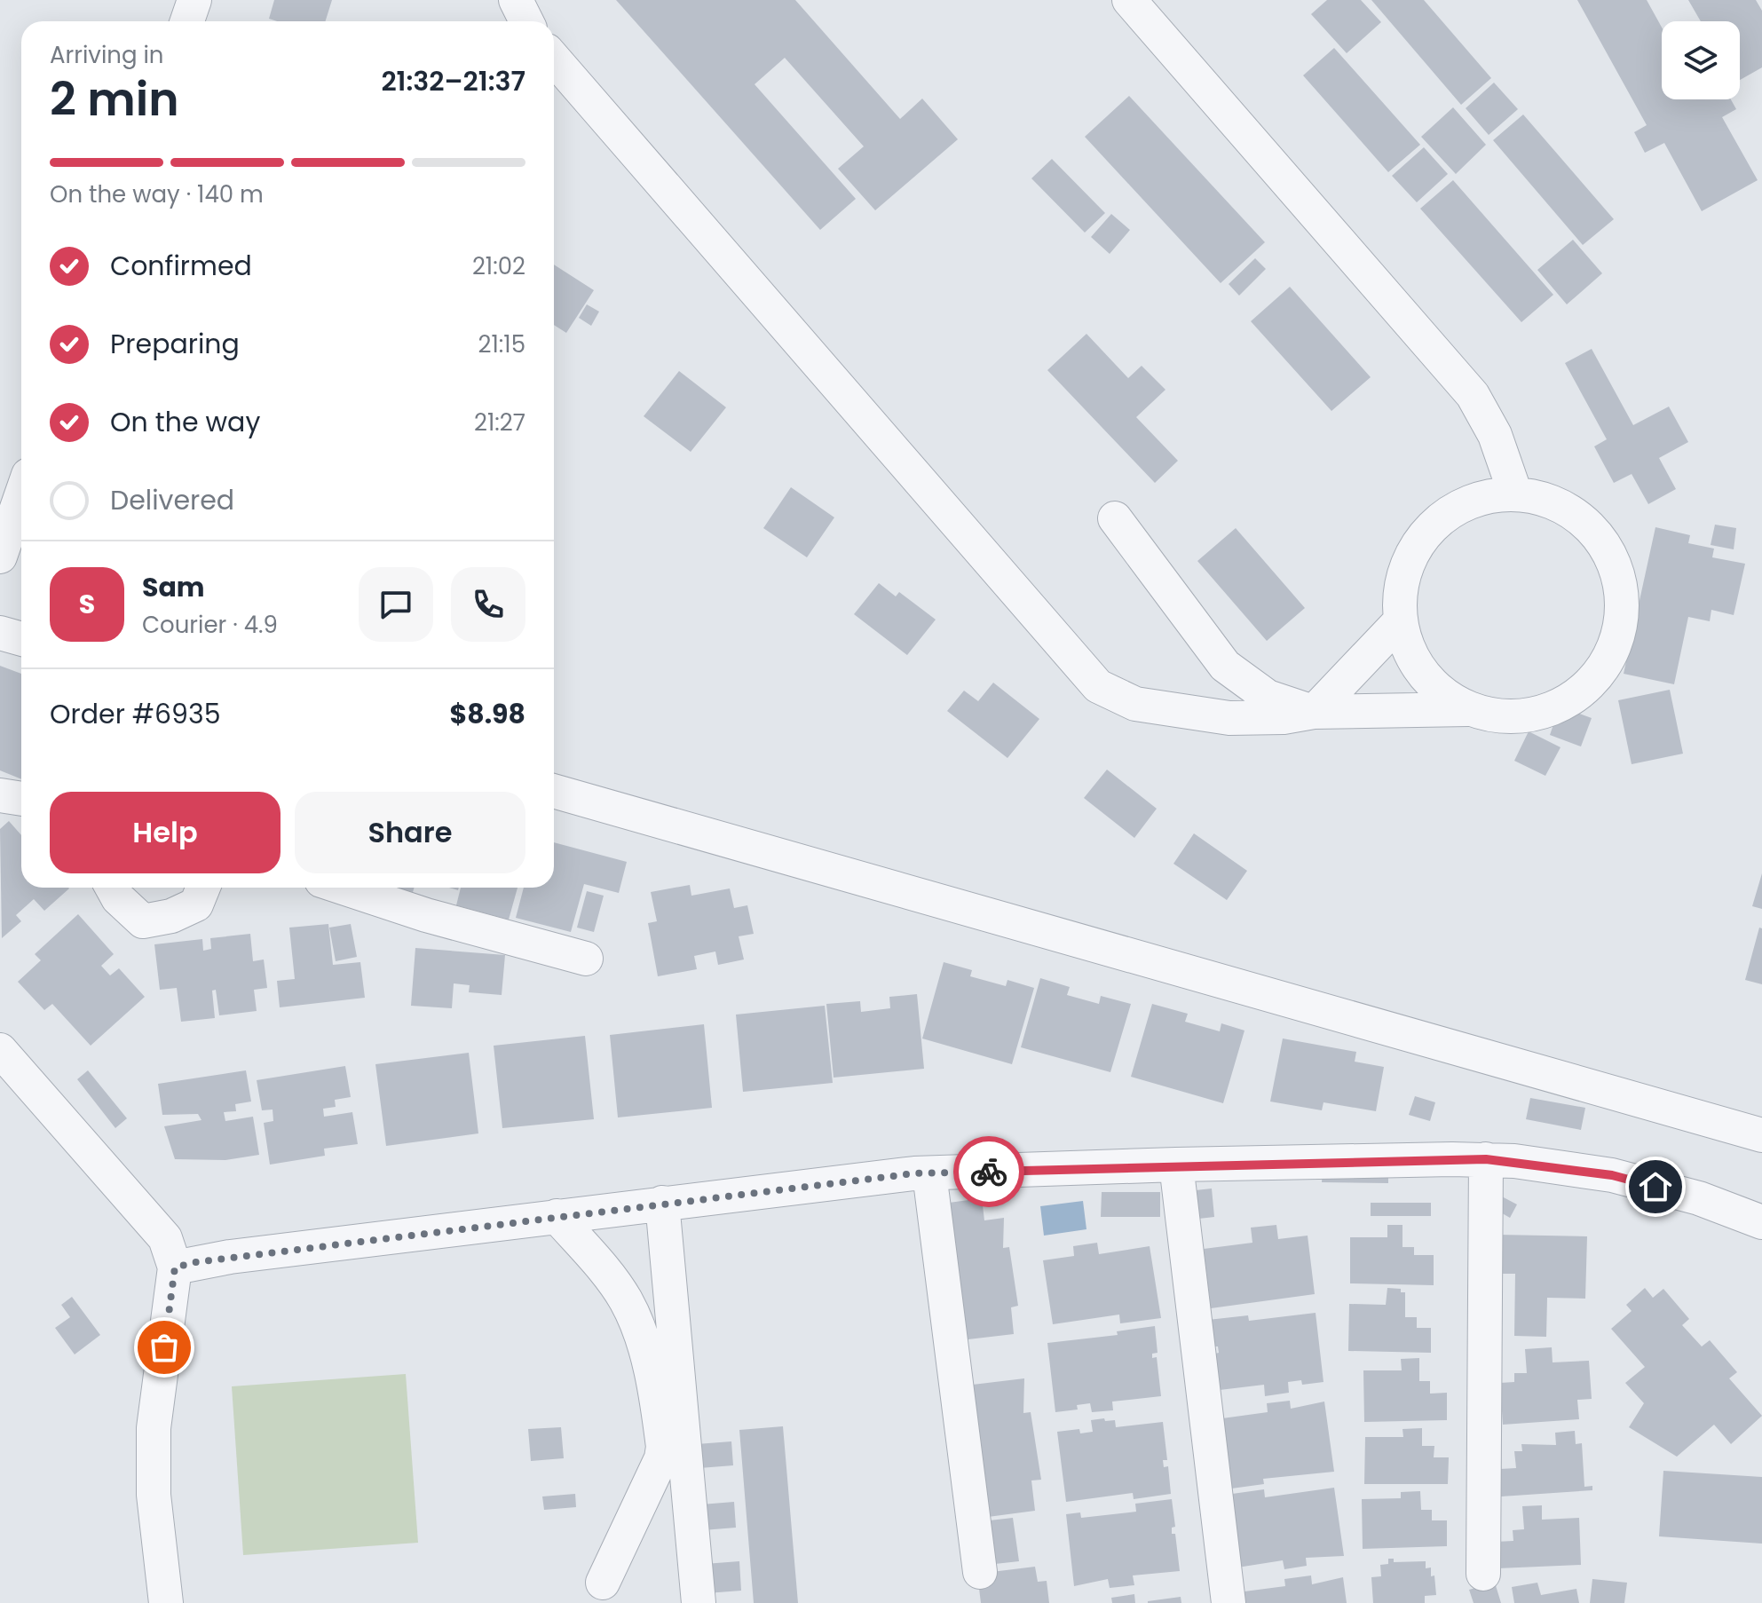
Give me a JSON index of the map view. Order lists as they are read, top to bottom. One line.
{"page":{"heading":["2 min","Arriving in","21:32–21:37"],"panel":["Sam","Courier · 4.9","Order #6935","$8.98"],"bar":"On the way · 140 m","list":[["Confirmed","21:02"],["Preparing","21:15"],["On the way","21:27"],"Delivered"],"round":"S","buttons":["Help","Share"]}}
